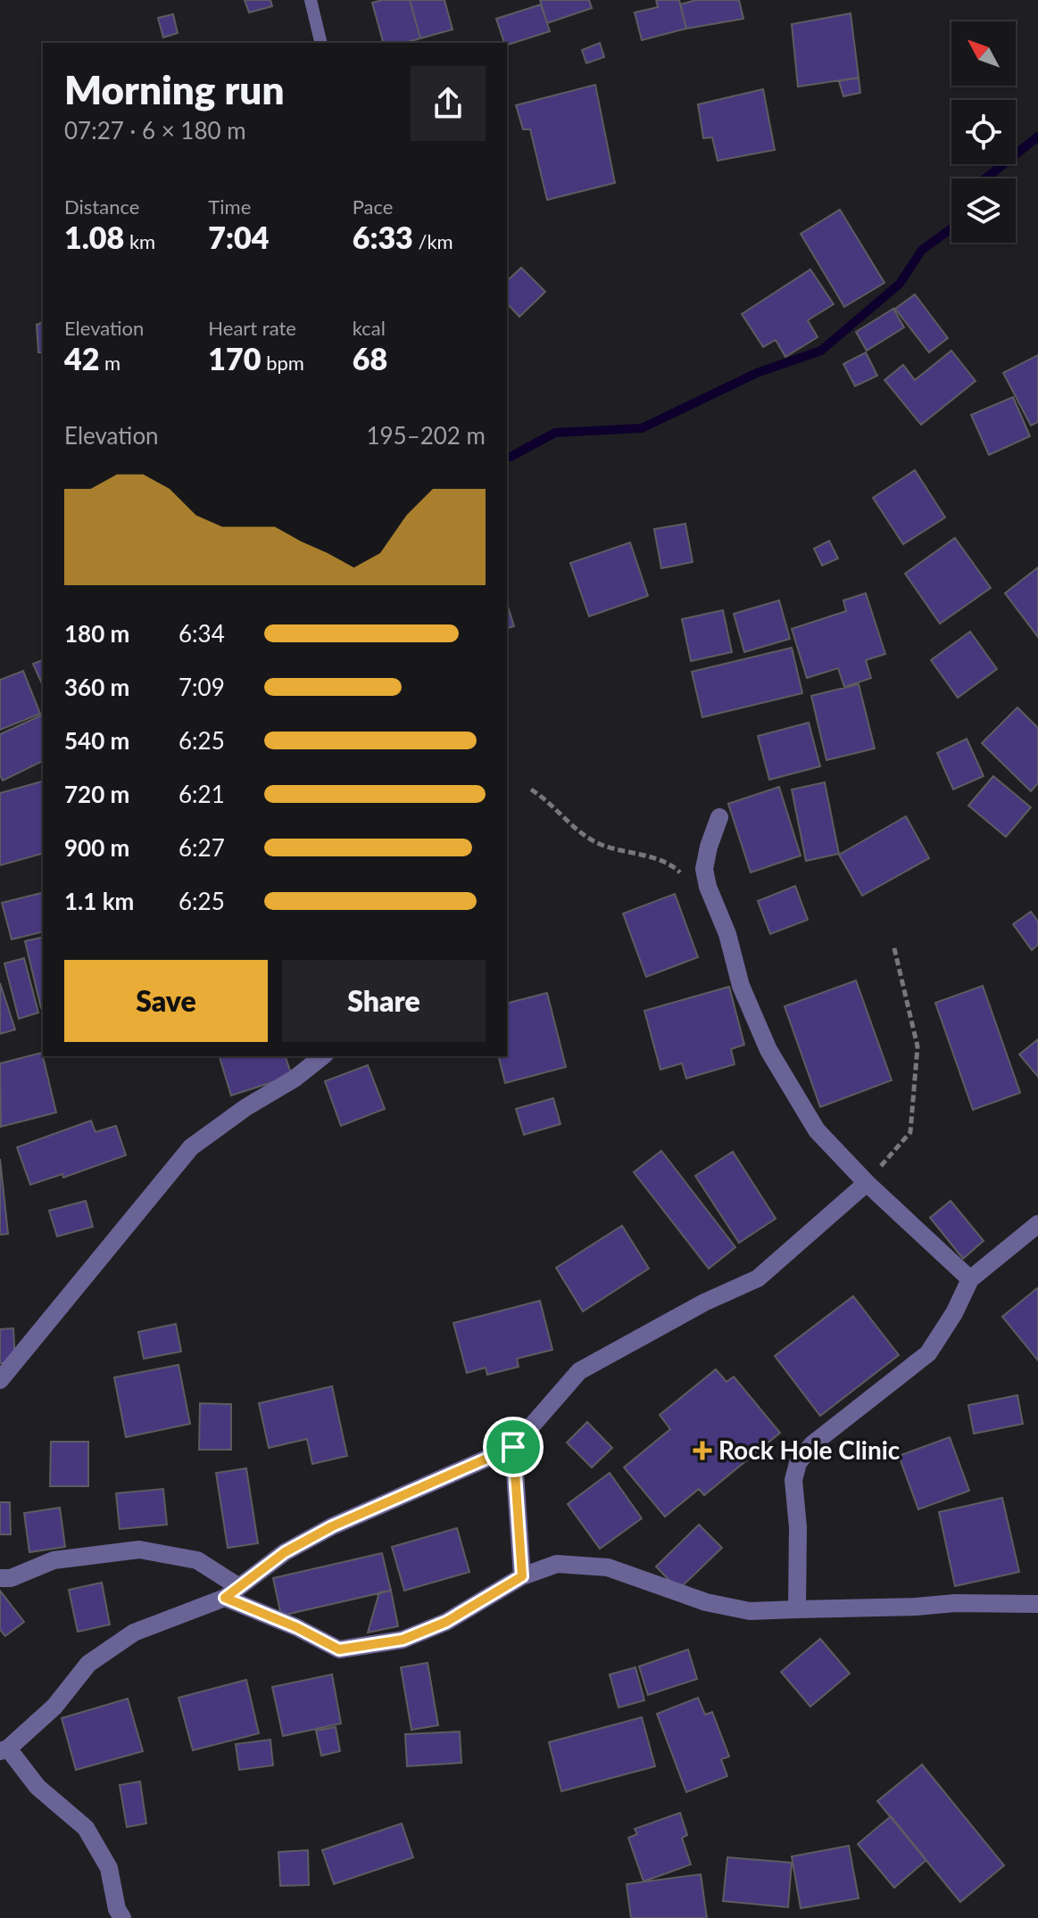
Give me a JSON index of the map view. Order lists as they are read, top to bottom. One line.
{"places":{"health":["Rock Hole Clinic"]},"north":"top left","page":{"heading":["Morning run","07:27 · 6 × 180 m"],"stats":[["Distance","1.08 km"],["Time","7:04"],["Pace","6:33 /km"],["Elevation","42 m"],["Heart rate","170 bpm"],["kcal","68"]],"chart":["Elevation","195–202 m"],"list":[{"name":"180 m","note":"6:34"},{"name":"360 m","note":"7:09"},{"name":"540 m","note":"6:25"},{"name":"720 m","note":"6:21"},{"name":"900 m","note":"6:27"},{"name":"1.1 km","note":"6:25"}],"buttons":["Save","Share"]}}
